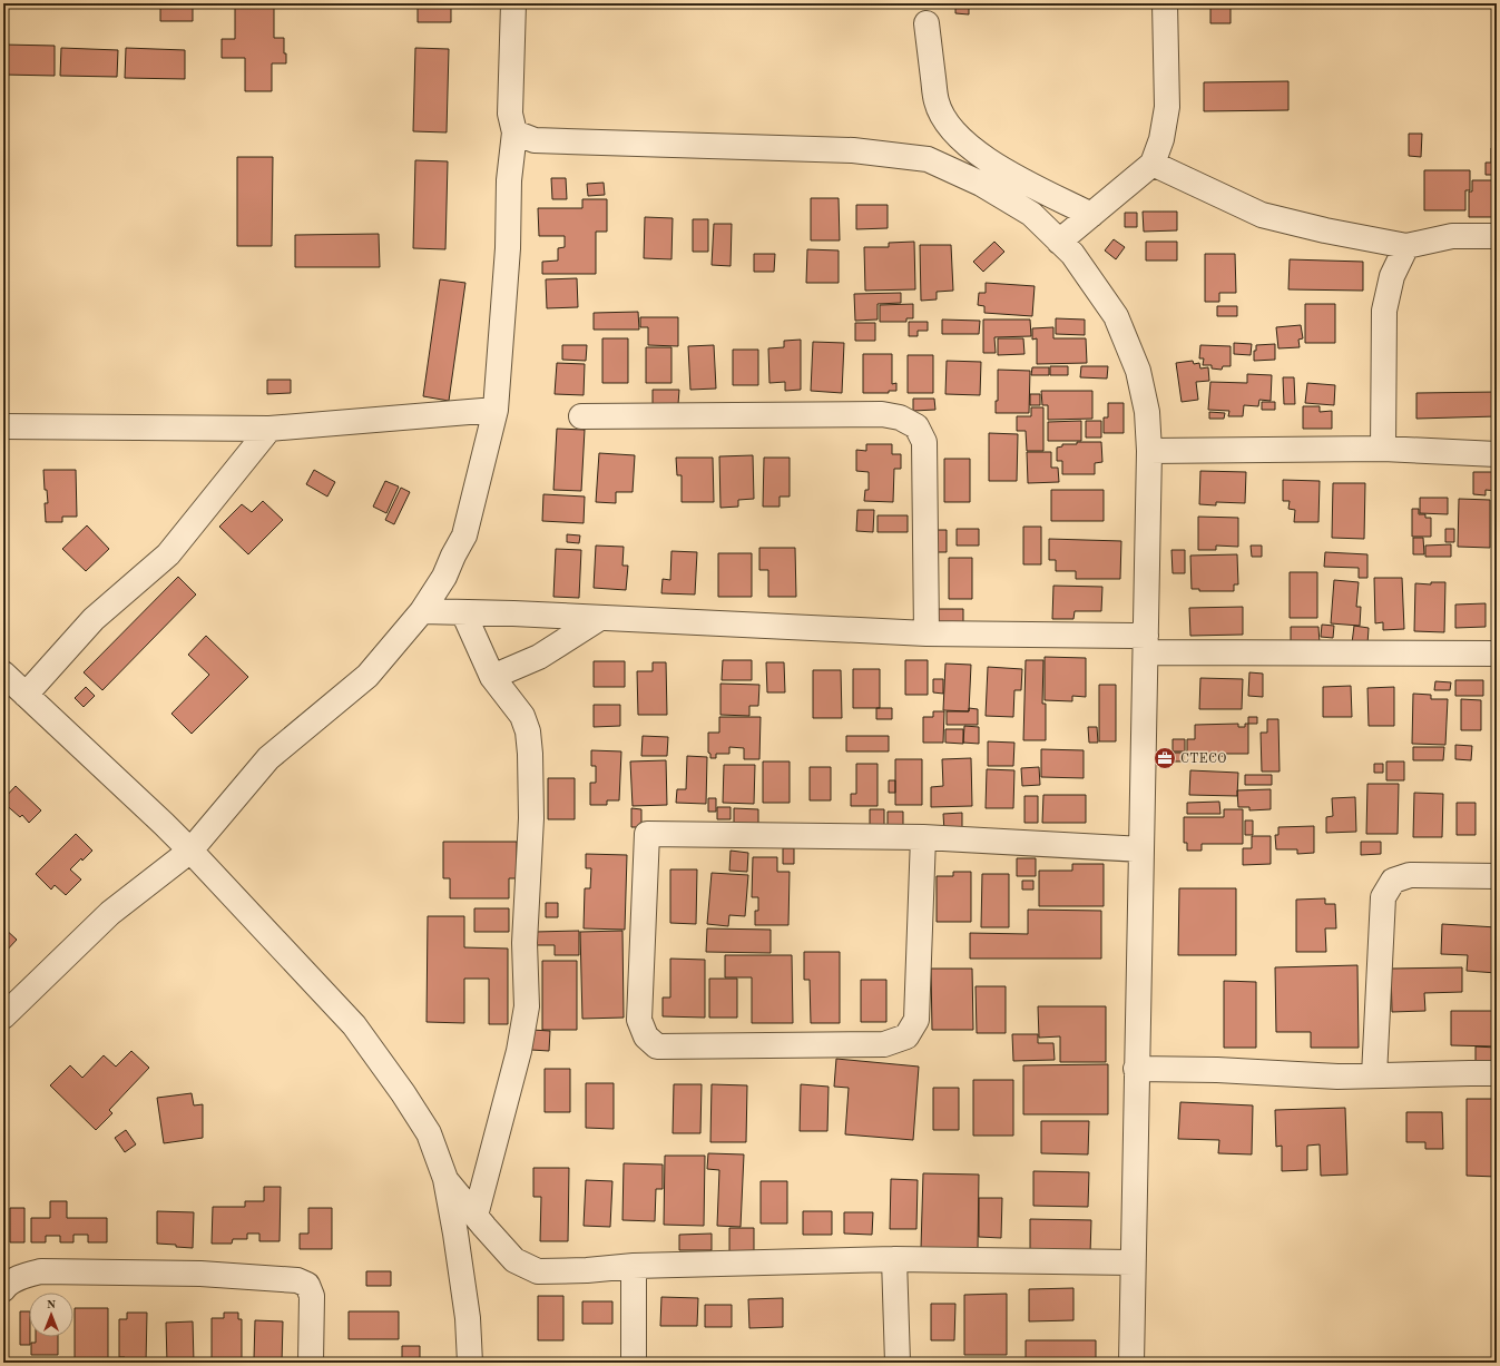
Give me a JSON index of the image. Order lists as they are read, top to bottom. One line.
{"places":{"office":["CTECO"]},"north":"top"}
